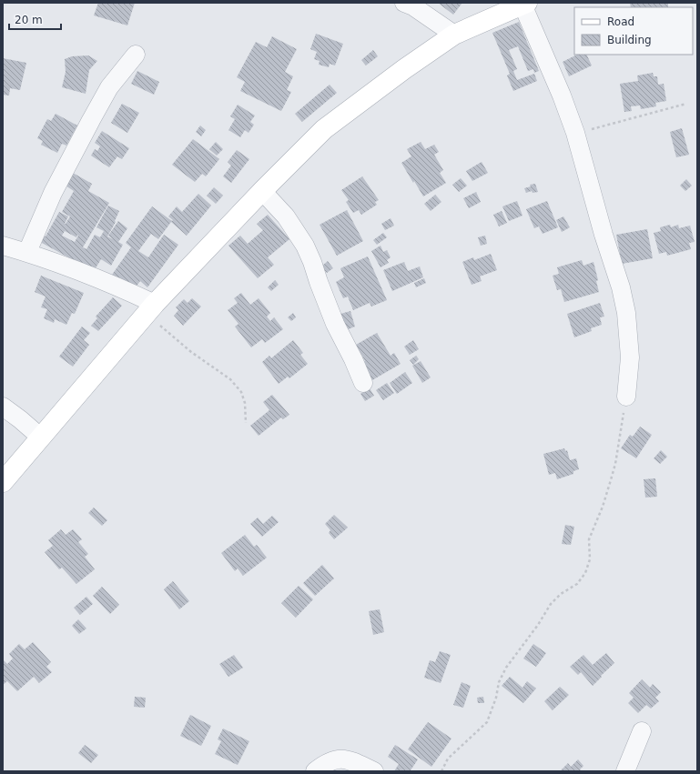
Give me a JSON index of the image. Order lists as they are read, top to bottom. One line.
{"legend":["Road","Building"],"scale_bar":"20 m"}
